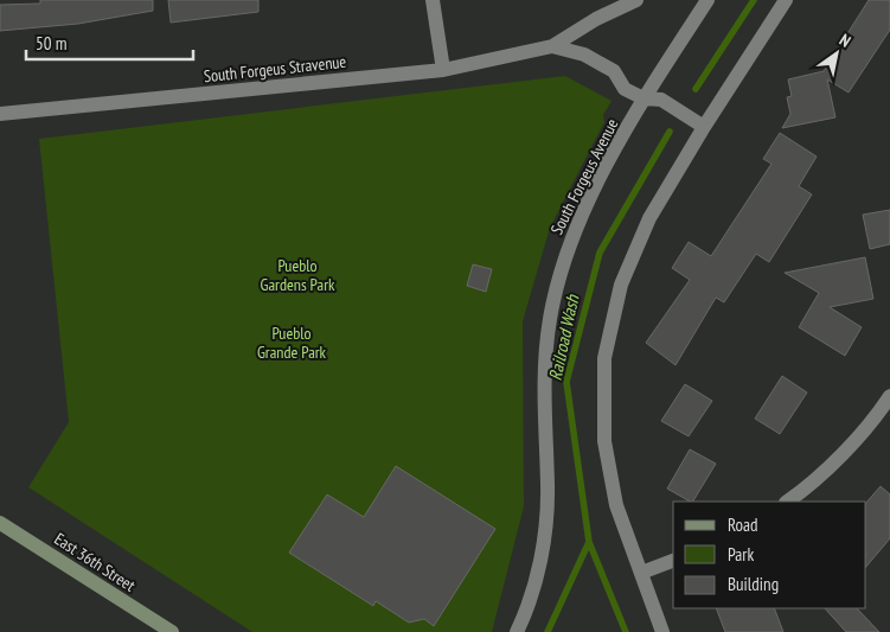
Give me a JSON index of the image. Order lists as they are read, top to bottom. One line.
{"streets":{"main road":["East 36th Street"],"street":["South Forgeus Stravenue","South Forgeus Avenue"]},"crossings":[["South Forgeus Stravenue","South Forgeus Avenue"]],"water":["Railroad Wash"],"parks":["Pueblo Gardens Park","Pueblo Grande Park"],"legend":["Road","Park","Building"],"scale_bar":"50 m","north":"top right"}
